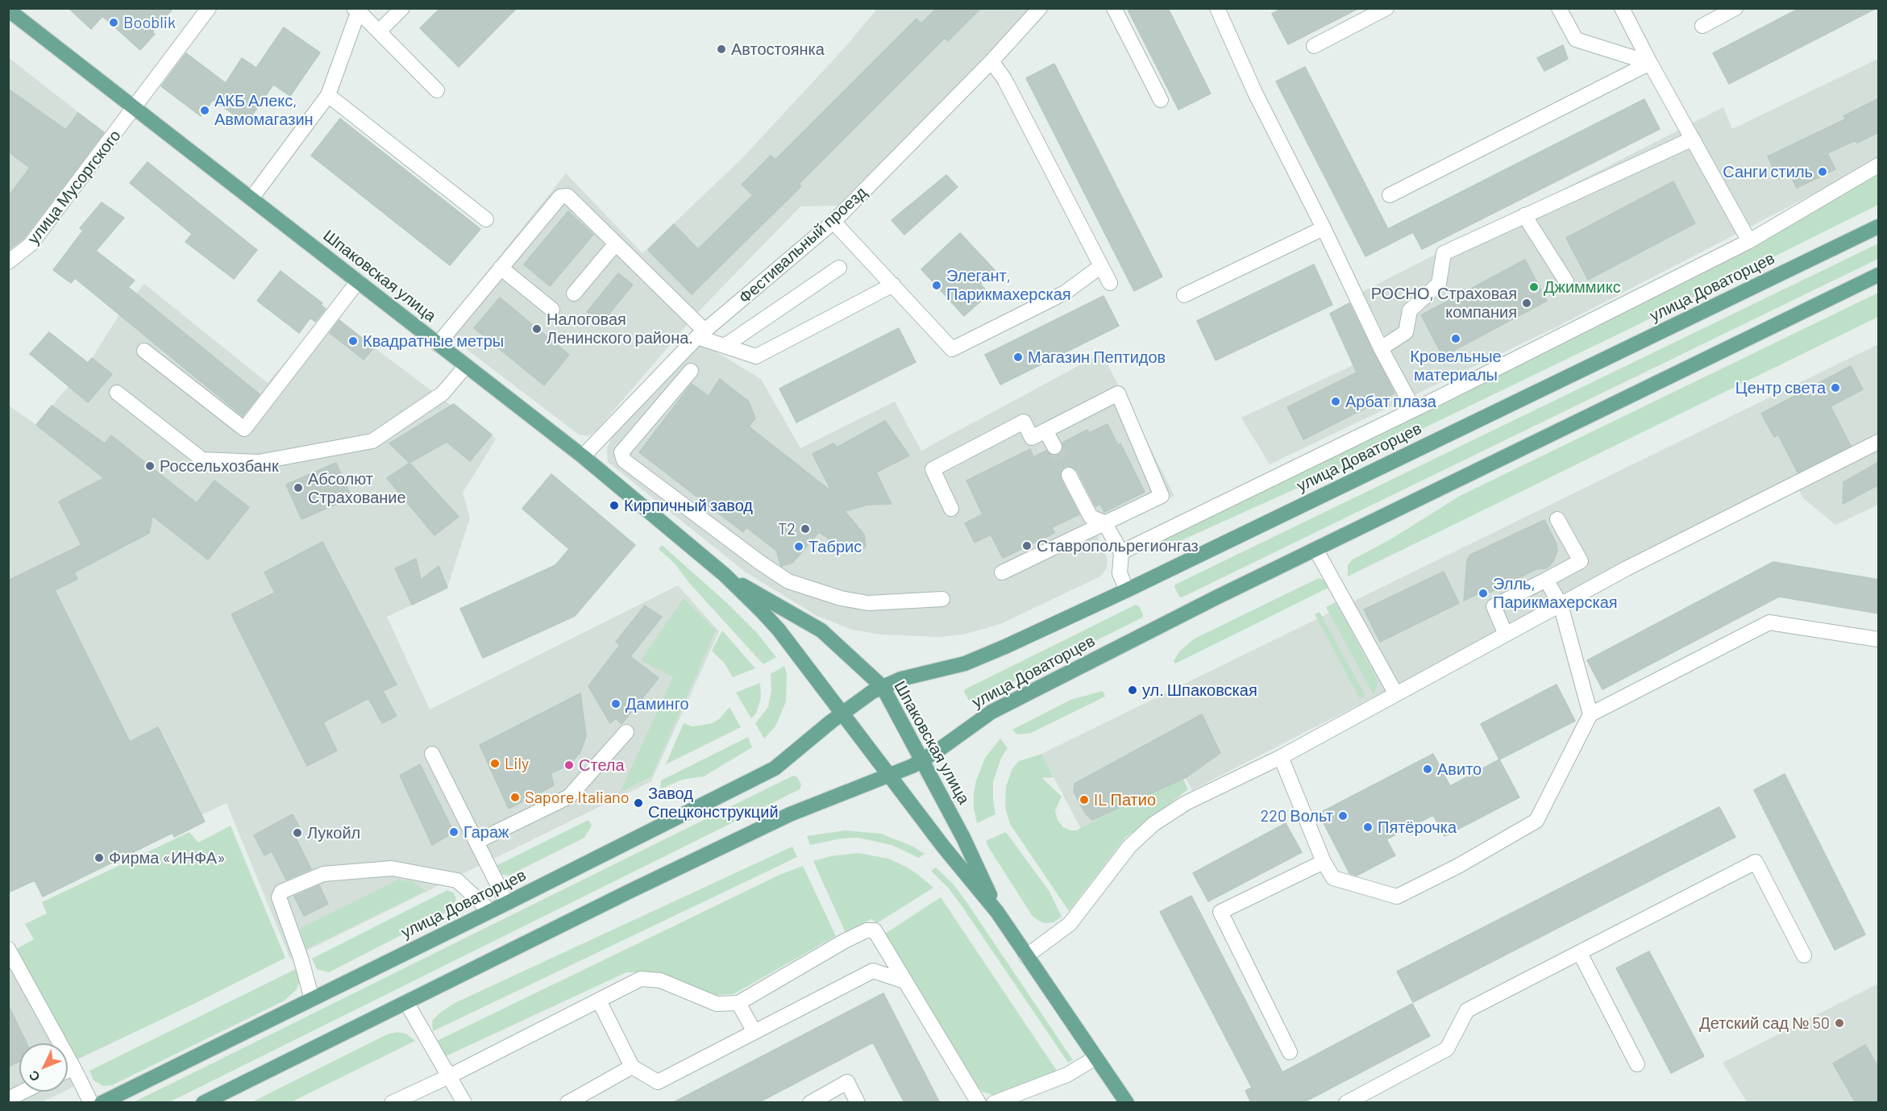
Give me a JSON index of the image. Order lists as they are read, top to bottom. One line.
{"streets":{"main road":["Шпаковская улица","улица Доваторцев"],"street":["улица Мусоргского","Фестивальный проезд"]},"crossings":[["улица Мусоргского","Шпаковская улица"],["Фестивальный проезд","Шпаковская улица"],["Шпаковская улица","улица Доваторцев"]],"places":["Booblik","Автостоянка","АКБ Алекс, Авмомагазин","Санги стиль","Элегант, Парикмахерская","Джиммикс","РОСНО, Страховая компания","Налоговая Ленинского района.","Кровельные материалы","Квадратные метры","Магазин Пептидов","Центр света","Арбат плаза","Россельхозбанк","Абсолют Страхование","Кирпичный завод","T2","Ставропольрегионгаз","Табрис","Элль, Парикмахерская","ул. Шпаковская","Даминго","Lily","Стела","Авито","Sapore Italiano","IL Патио","Завод Спецконструкций","220 Вольт","Пятёрочка","Гараж","Лукойл","Фирма «ИНФА»","Детский сад № 50"],"north":"bottom left"}
